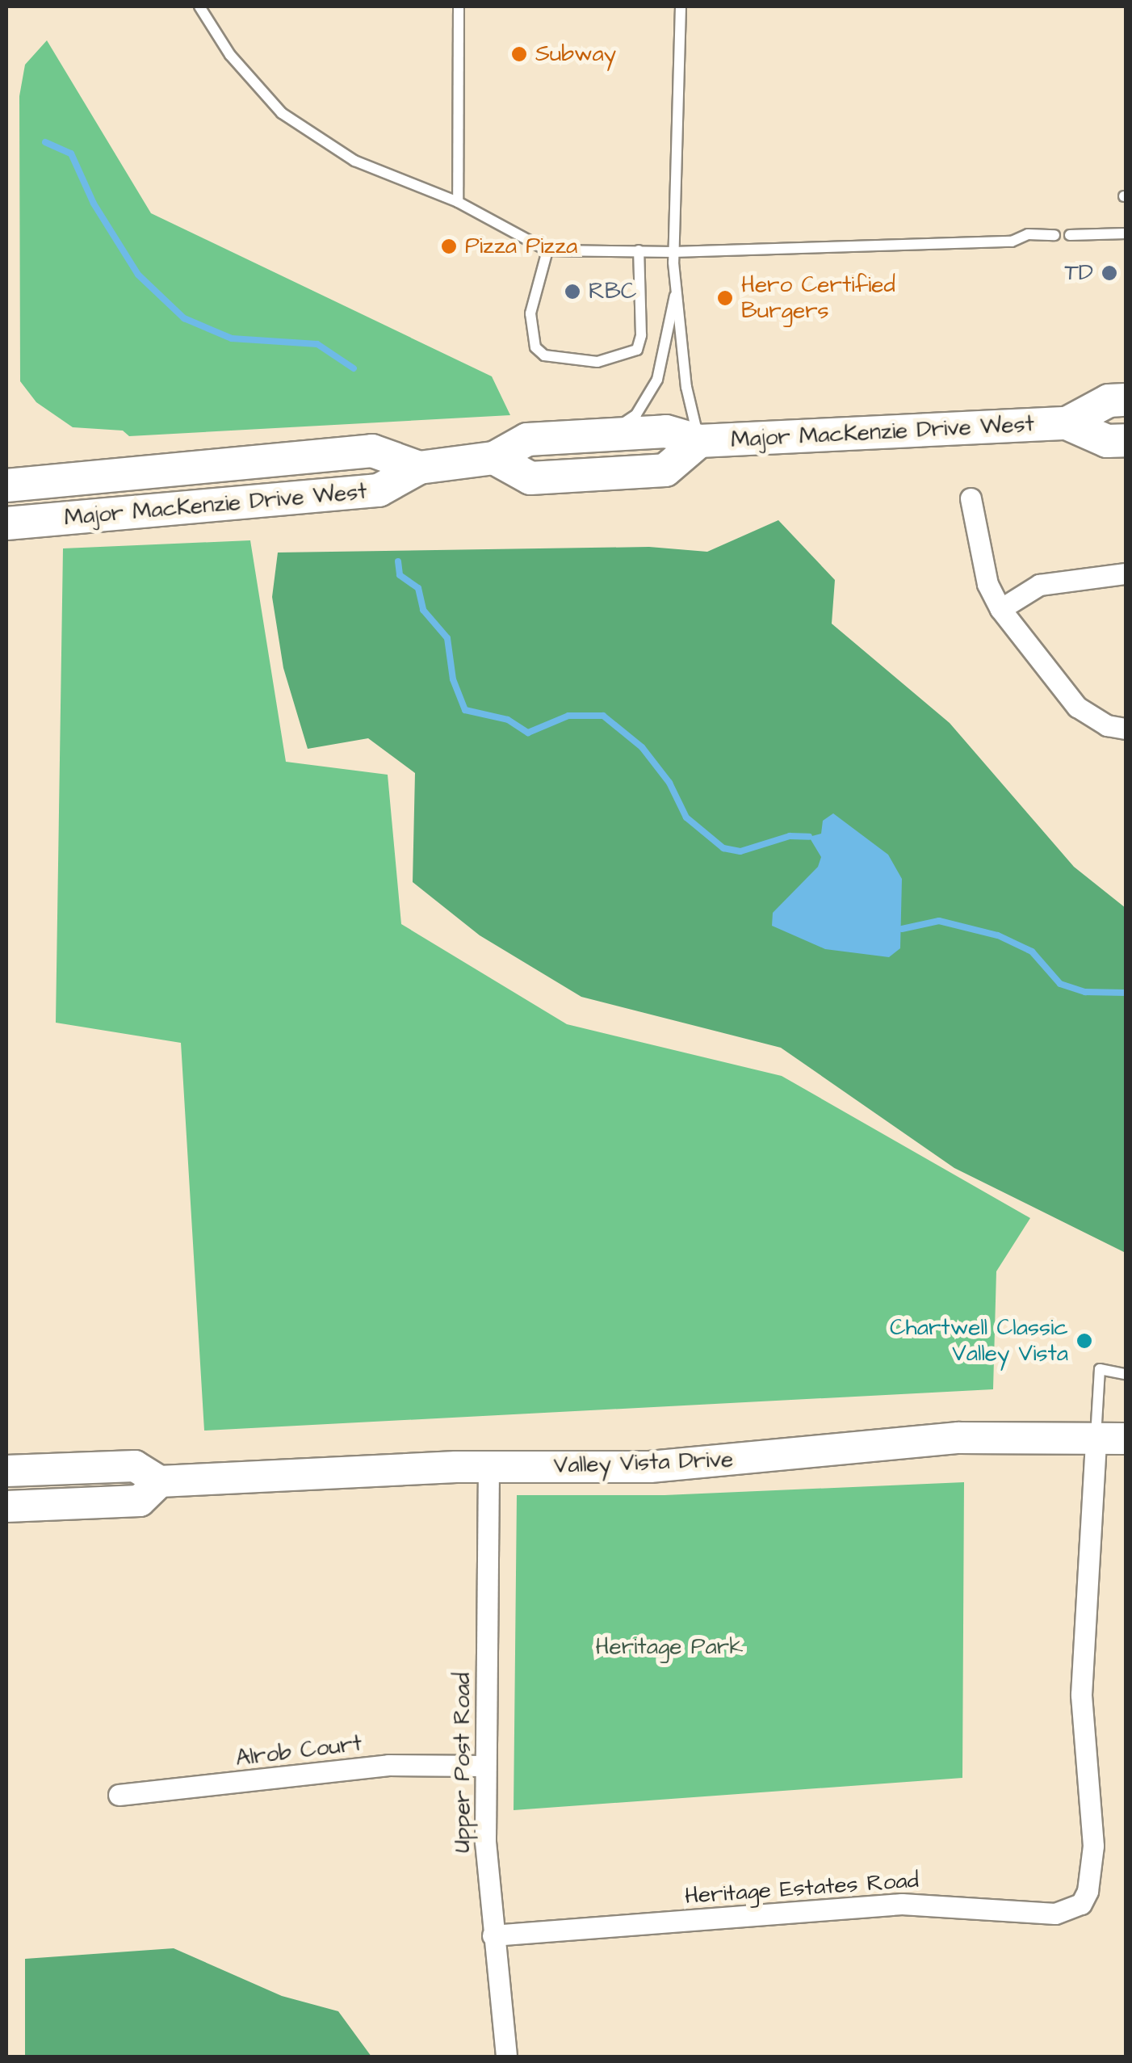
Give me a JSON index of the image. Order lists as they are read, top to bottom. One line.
{"streets":{"main road":["Major MacKenzie Drive West"],"street":["Valley Vista Drive","Alrob Court","Upper Post Road","Heritage Estates Road"]},"crossings":[["Valley Vista Drive","Upper Post Road"],["Valley Vista Drive","Heritage Estates Road"],["Alrob Court","Upper Post Road"],["Upper Post Road","Heritage Estates Road"]],"parks":["Heritage Park"],"places":["Subway","Pizza Pizza","TD","RBC","Hero Certified Burgers","Chartwell Classic Valley Vista"]}
